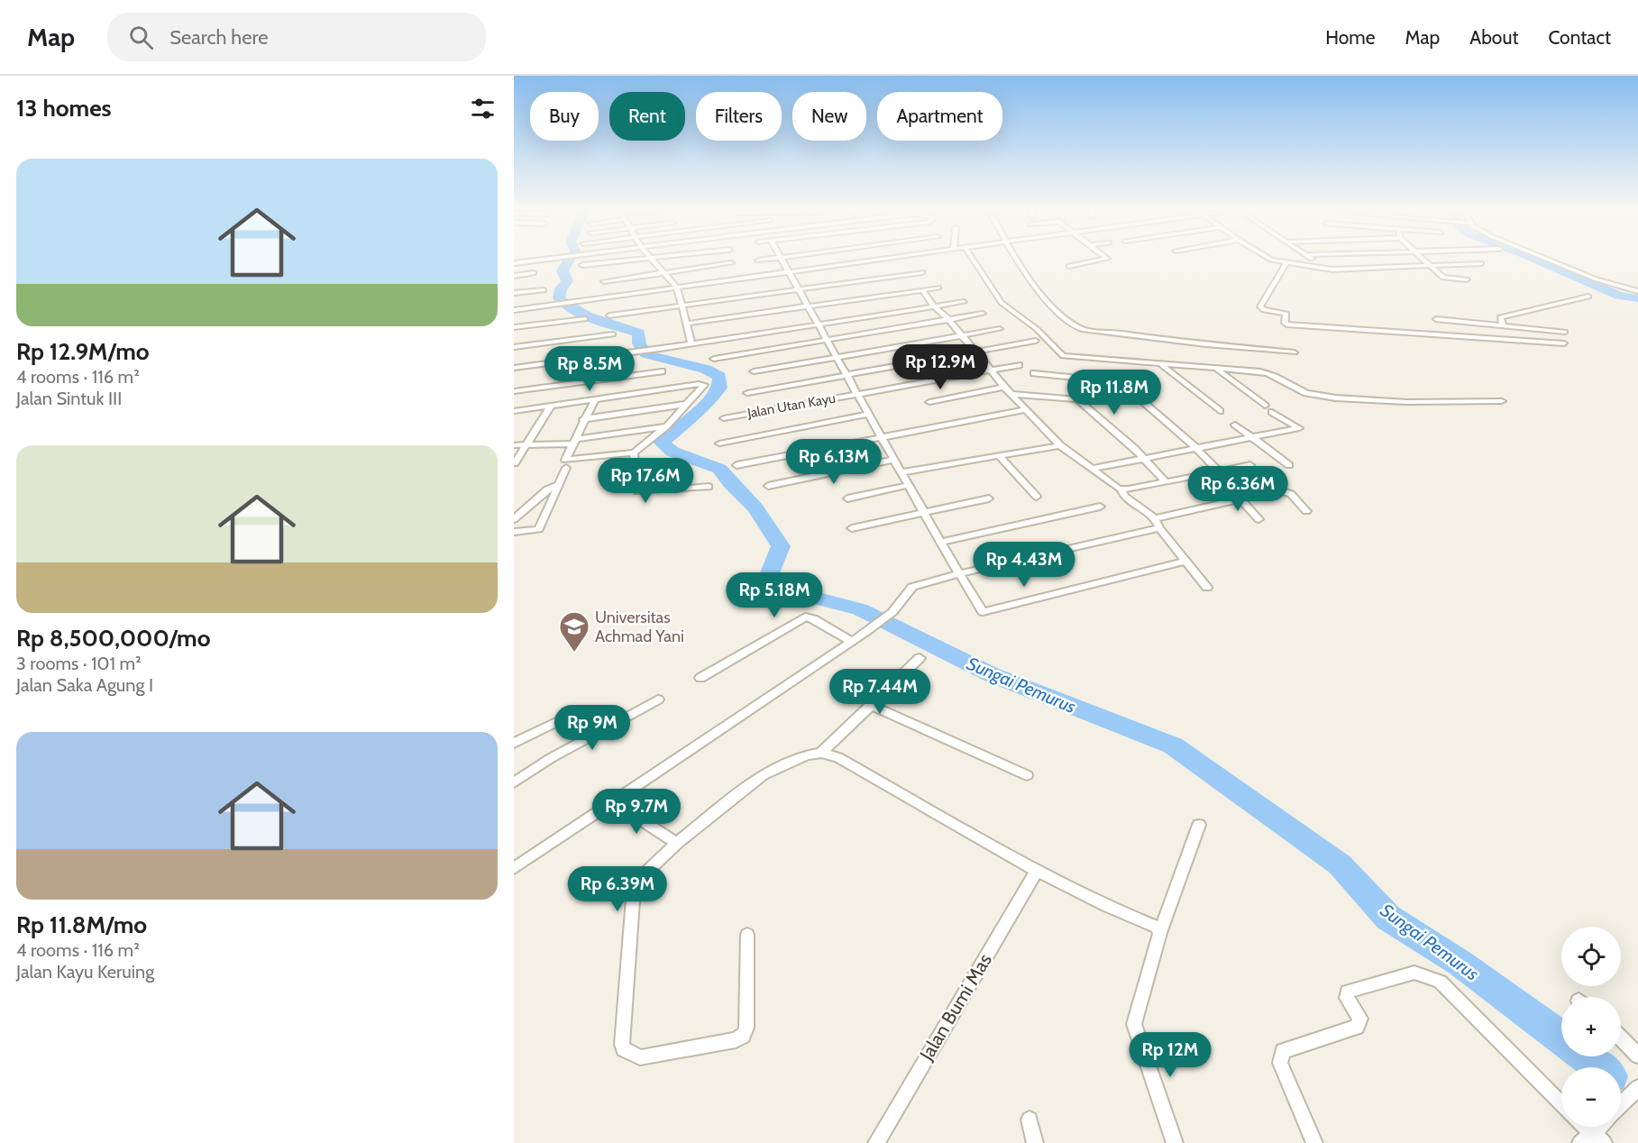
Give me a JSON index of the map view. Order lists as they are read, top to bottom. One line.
{"streets":{"street":["Jalan Utan Kayu","Jalan Bumi Mas"]},"water":["Sungai Pemurus"],"places":{"school or university":["Universitas Achmad Yani"]},"page":{"header":"Map","search":"Search here","nav":["Home","Map","About","Contact"],"heading":"13 homes","chip":["Buy","Rent","Filters","New","Apartment"],"list":[{"name":"Rp 12.9M/mo","note":"4 rooms · 116 m² · Jalan Sintuk III"},{"name":"Rp 8,500,000/mo","note":"3 rooms · 101 m² · Jalan Saka Agung I"},{"name":"Rp 11.8M/mo","note":"4 rooms · 116 m² · Jalan Kayu Keruing"}],"price":["Rp 12.9M","Rp 8.5M","Rp 11.8M","Rp 6.13M","Rp 17.6M","Rp 6.36M","Rp 4.43M","Rp 5.18M","Rp 7.44M","Rp 9M","Rp 9.7M","Rp 6.39M","Rp 12M"],"map_buttons":["+","−"]}}
